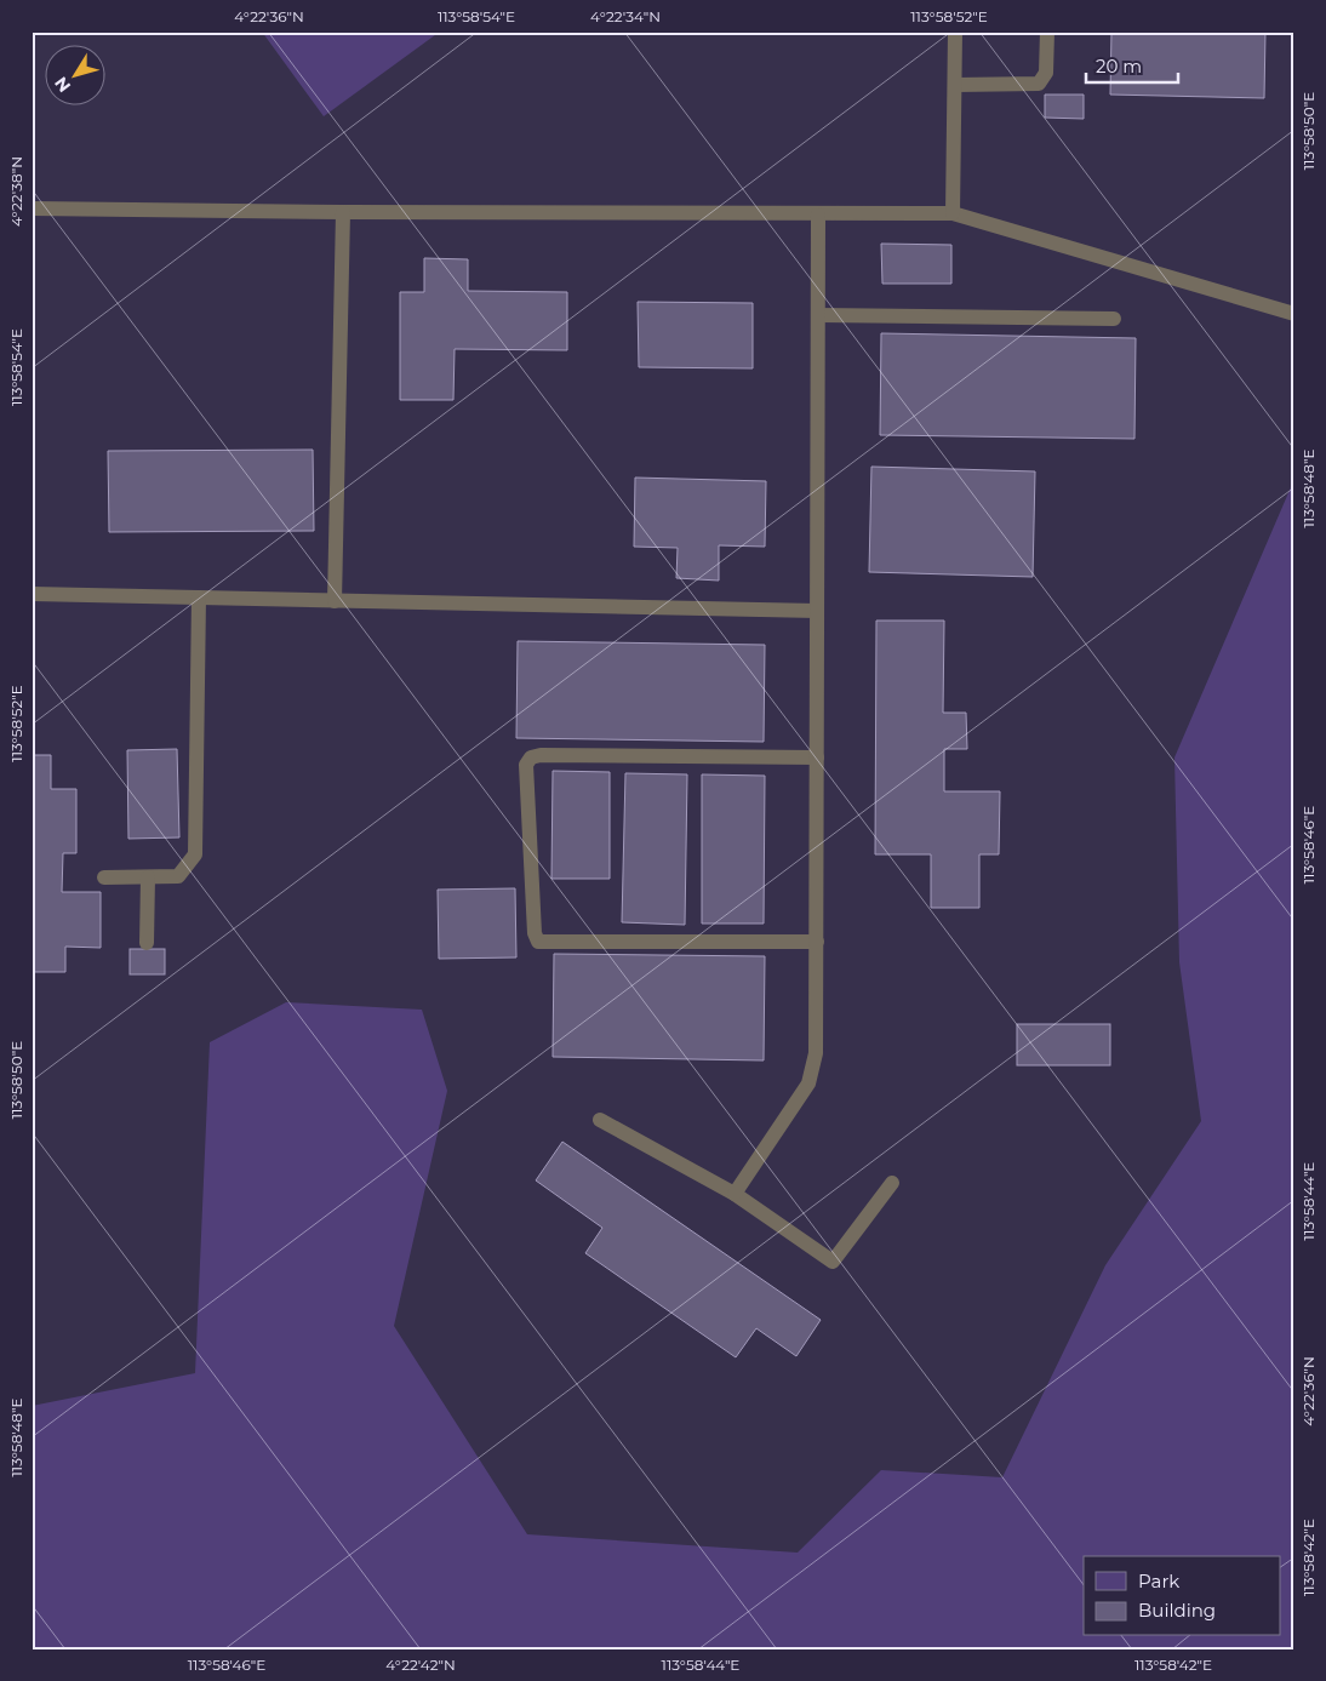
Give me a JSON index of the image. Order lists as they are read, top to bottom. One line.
{"legend":["Park","Building"],"scale_bar":"20 m","north":"bottom left","coordinates":["4°22'36\"N","113°58'54\"E","4°22'34\"N","113°58'52\"E","113°58'50\"E","4°22'38\"N","113°58'48\"E","113°58'46\"E","113°58'44\"E","113°58'42\"E","4°22'42\"N"]}
